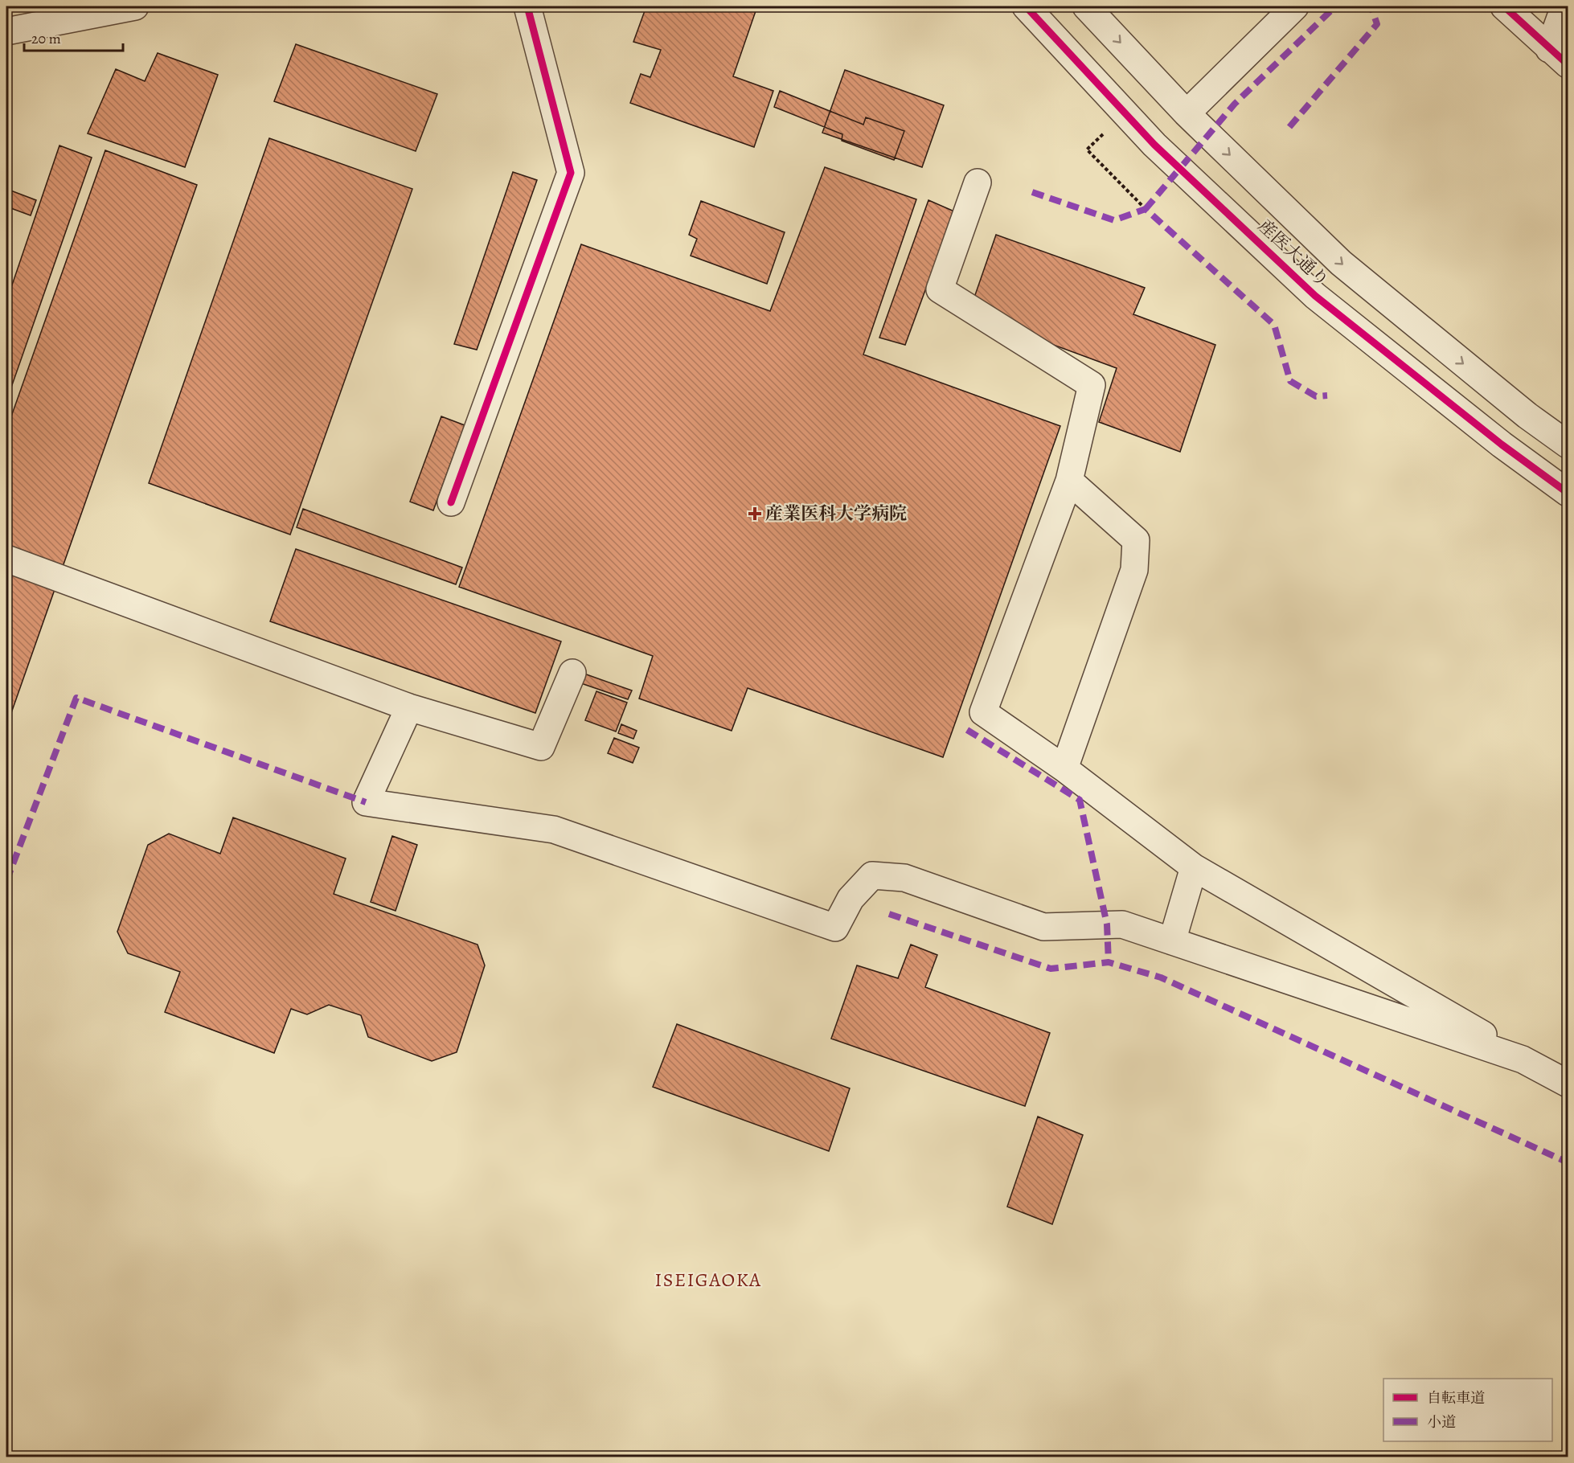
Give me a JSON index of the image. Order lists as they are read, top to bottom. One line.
{"streets":{"street":["産医大通り"]},"districts":["ISEIGAOKA"],"places":{"health":["産業医科大学病院"]},"legend":["自転車道","小道"],"scale_bar":"20 m"}
